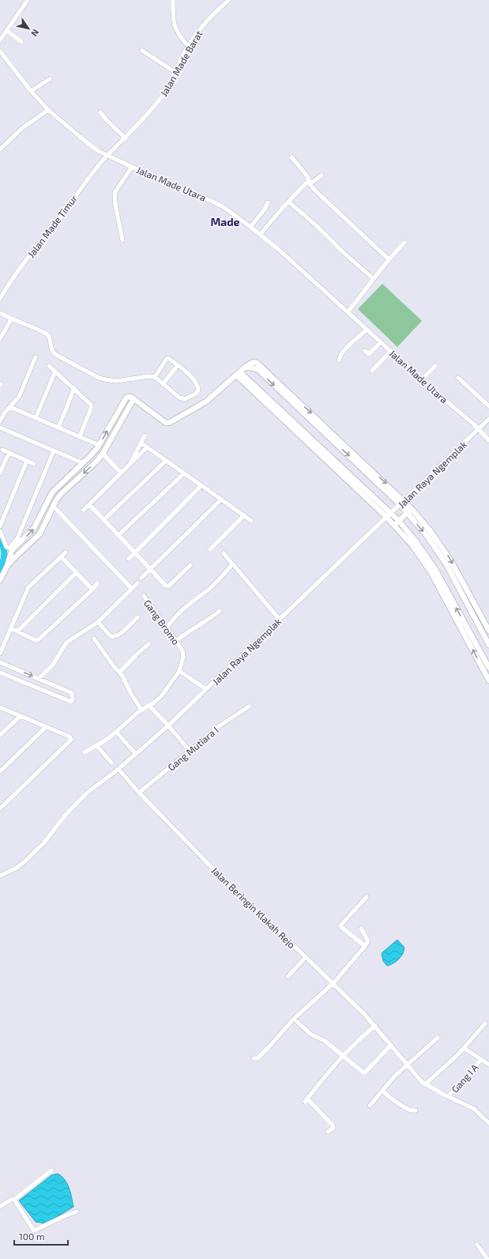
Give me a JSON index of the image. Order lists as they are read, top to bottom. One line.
{"streets":{"street":["Jalan Made Barat","Jalan Made Utara","Jalan Made Timur","Jalan Raya Ngemplak","Gang Bromo","Gang Mutiara I","Jalan Beringin Klakah Rejo","Gang I A"]},"crossings":[["Jalan Made Barat","Jalan Made Utara"],["Jalan Made Barat","Jalan Made Timur"],["Jalan Made Utara","Jalan Made Timur"],["Jalan Made Utara","Jalan Raya Ngemplak"],["Jalan Raya Ngemplak","Jalan Beringin Klakah Rejo"],["Gang Mutiara I","Jalan Beringin Klakah Rejo"]],"districts":["Made"],"scale_bar":"100 m","north":"bottom right"}
